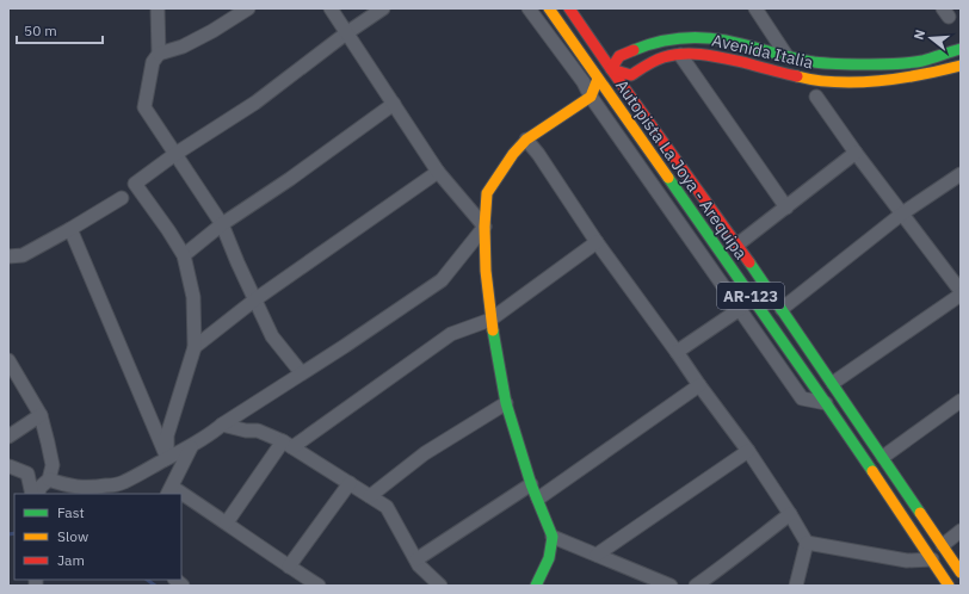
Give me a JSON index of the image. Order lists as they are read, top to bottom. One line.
{"streets":{"main road":["Avenida Italia","Autopista La Joya - Arequipa","AR-123"]},"crossings":[["Avenida Italia","Autopista La Joya - Arequipa"]],"legend":["Fast","Slow","Jam"],"scale_bar":"50 m","north":"left"}
